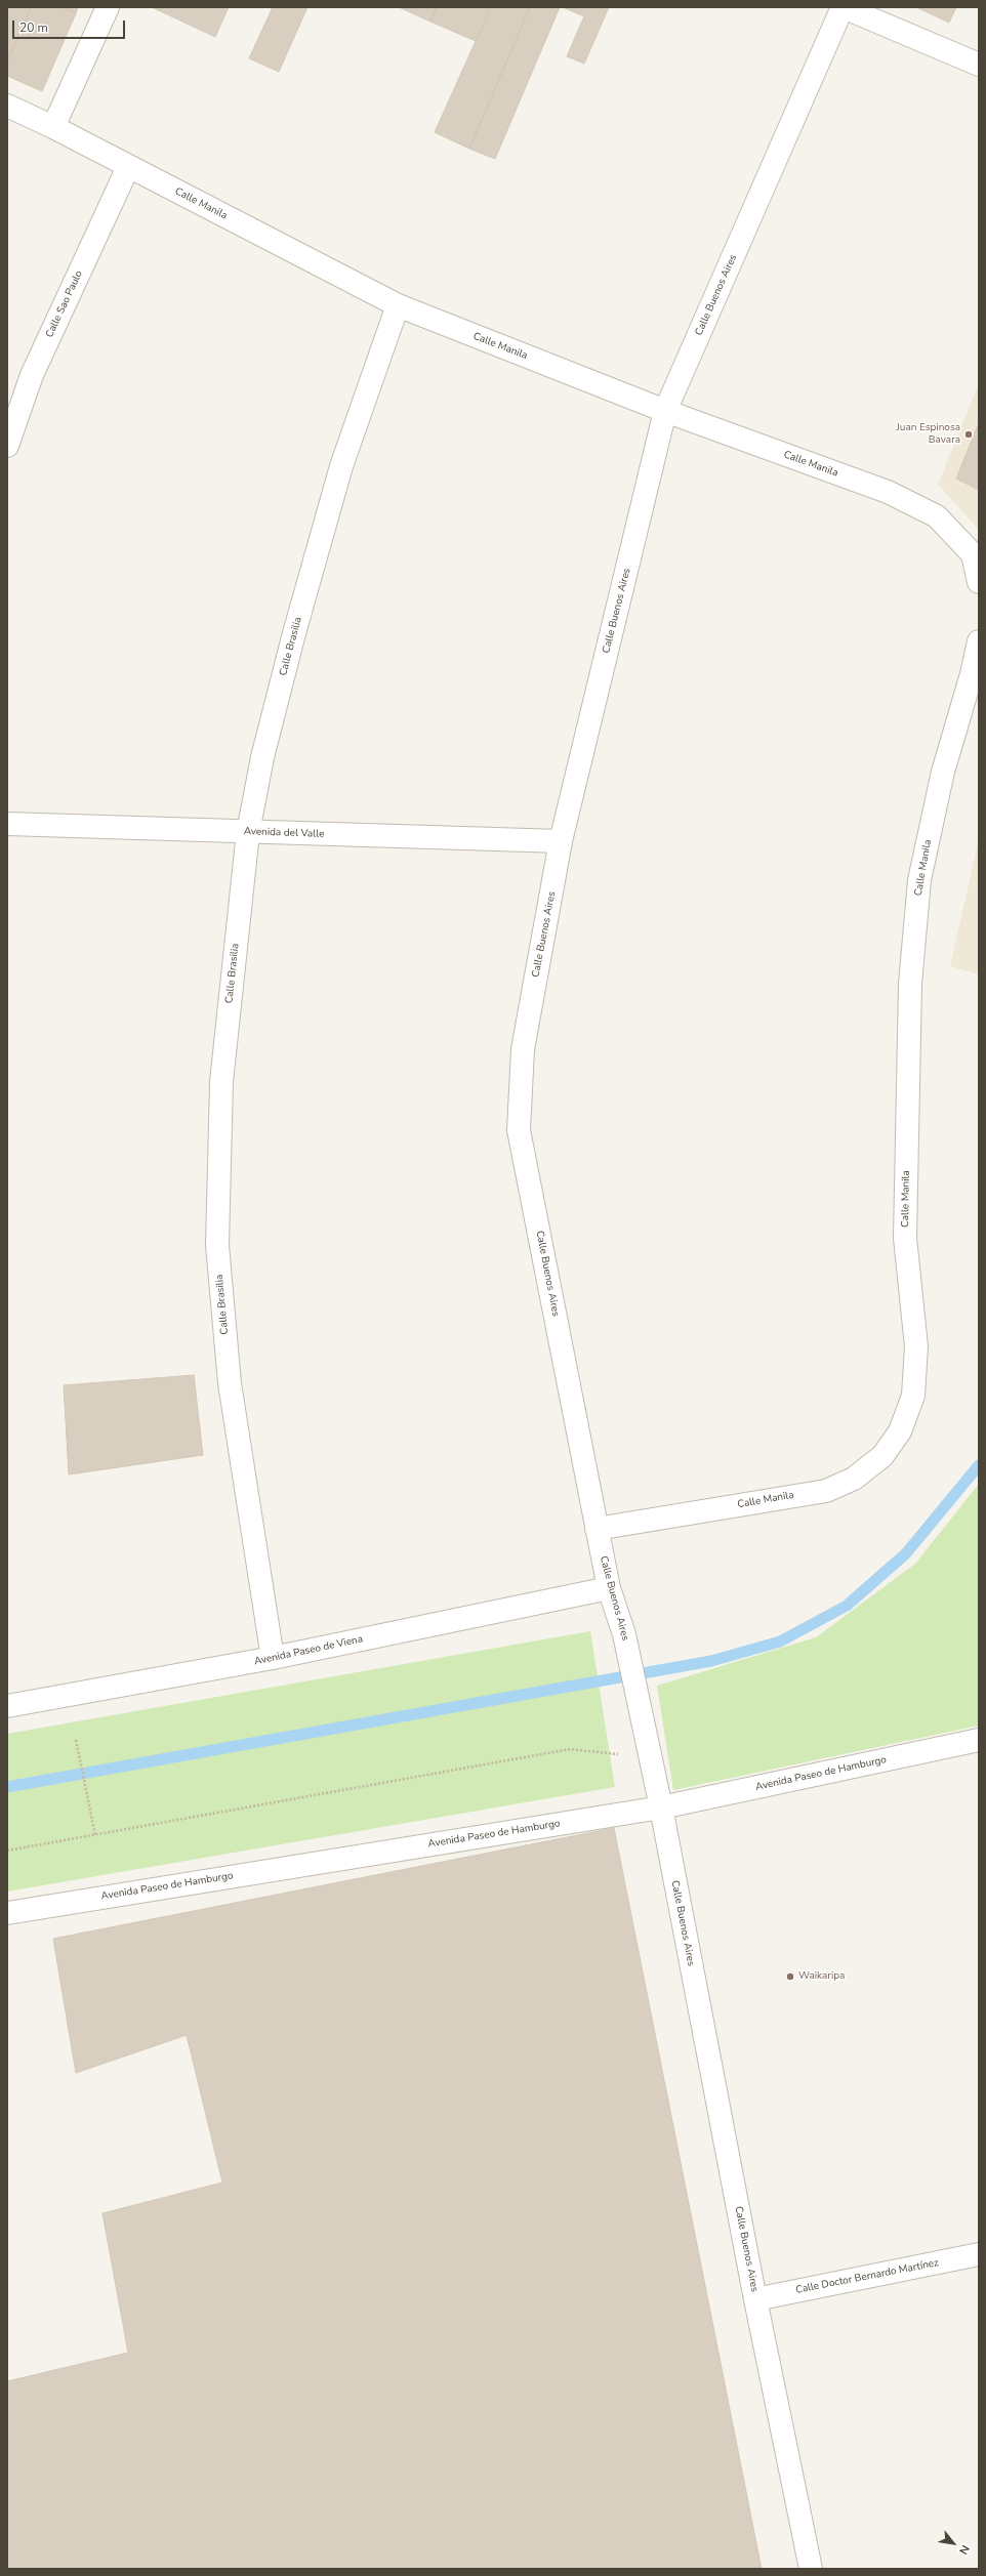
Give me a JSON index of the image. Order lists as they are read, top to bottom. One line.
{"streets":{"street":["Calle Manila","Calle Buenos Aires","Calle Sao Paulo","Calle Brasilia","Avenida del Valle","Avenida Paseo de Viena","Avenida Paseo de Hamburgo","Calle Doctor Bernardo Martínez"]},"crossings":[["Calle Manila","Calle Buenos Aires"],["Calle Manila","Calle Sao Paulo"],["Calle Manila","Calle Brasilia"],["Calle Buenos Aires","Avenida del Valle"],["Calle Buenos Aires","Avenida Paseo de Viena"],["Calle Buenos Aires","Avenida Paseo de Hamburgo"],["Calle Buenos Aires","Calle Doctor Bernardo Martínez"],["Calle Brasilia","Avenida del Valle"],["Calle Brasilia","Avenida Paseo de Viena"]],"places":["Juan Espinosa Bavara","Waikaripa"],"scale_bar":"20 m","north":"bottom right"}
